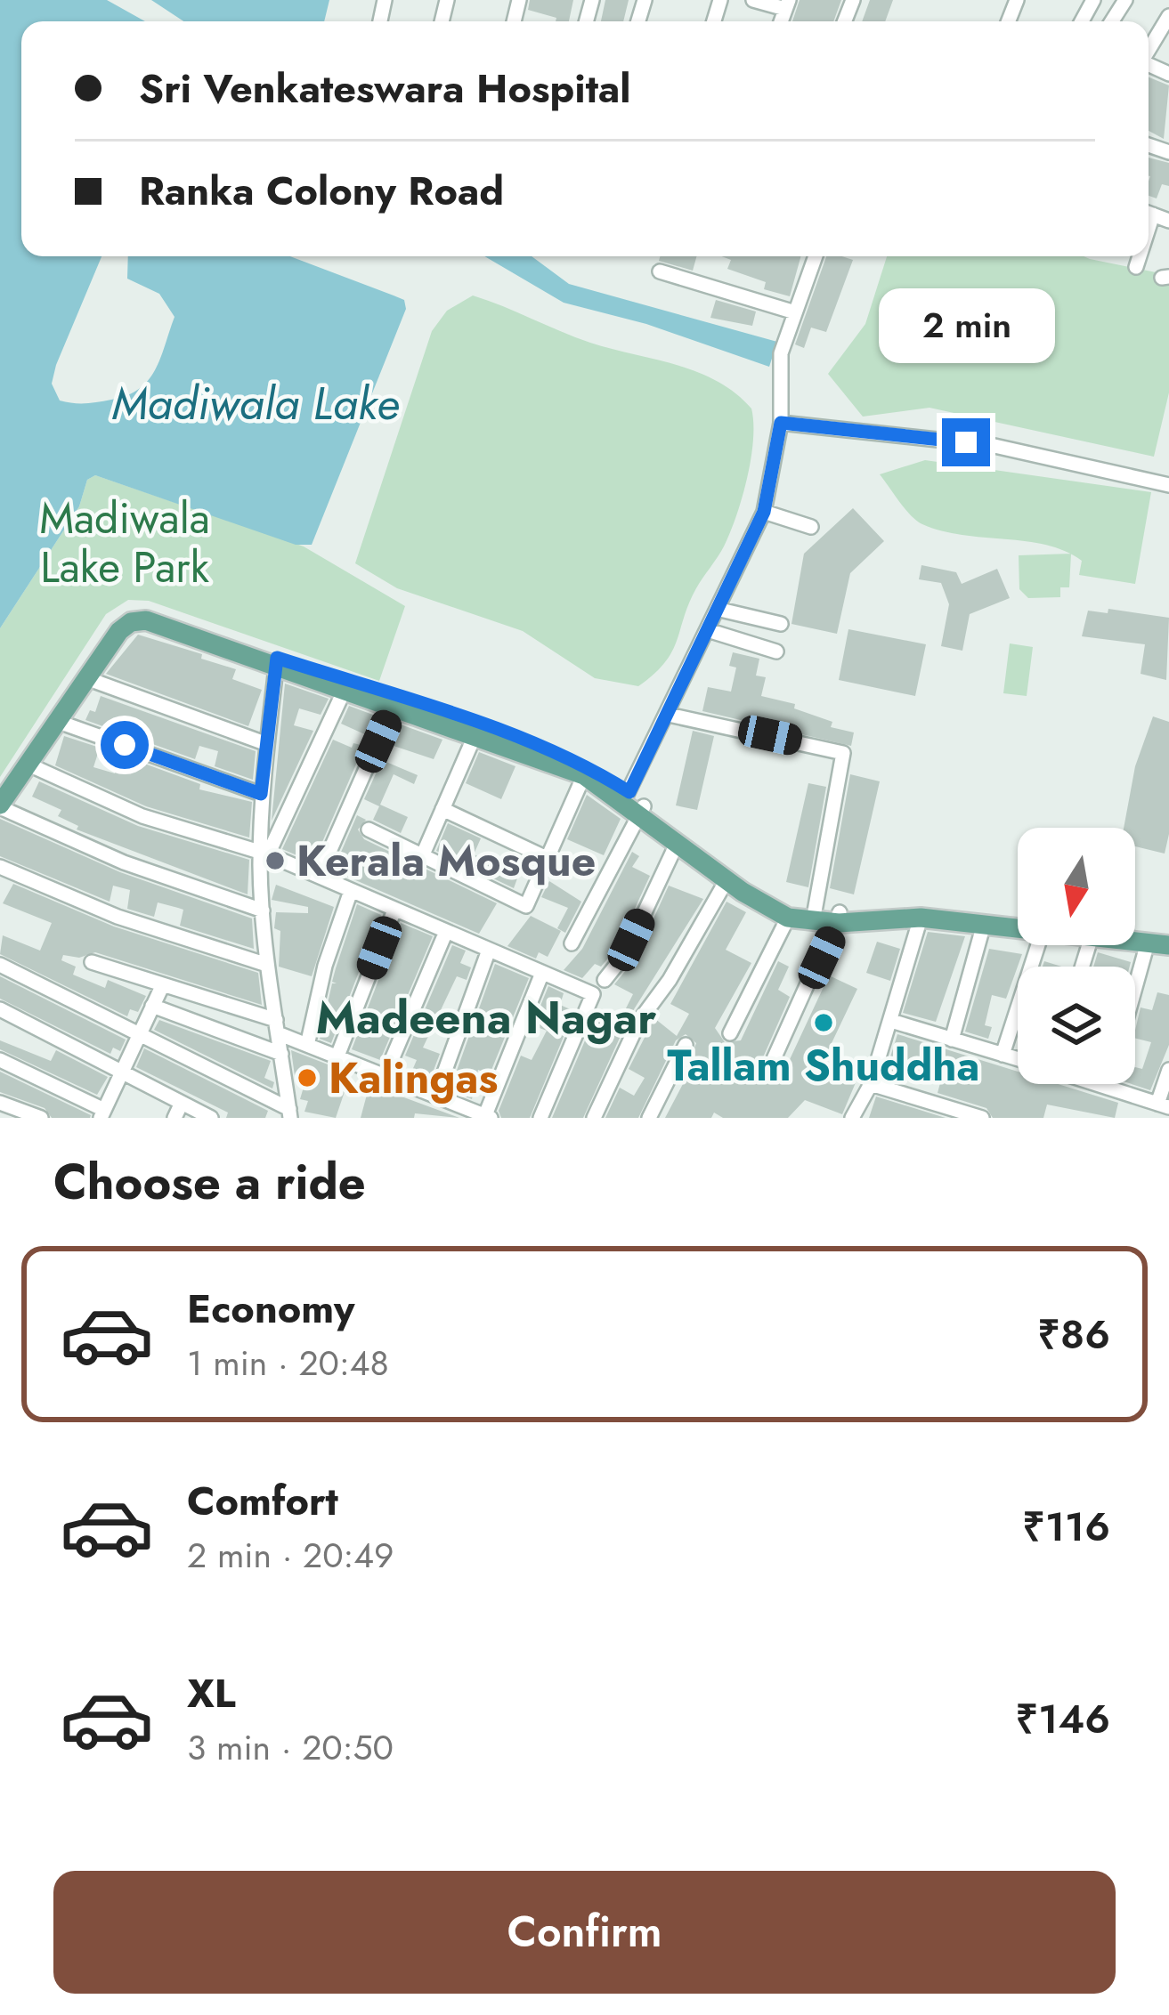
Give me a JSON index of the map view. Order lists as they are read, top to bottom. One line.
{"districts":["Madeena Nagar"],"water":["Madiwala Lake"],"parks":["Madiwala Lake Park"],"places":["Kerala Mosque","Tallam Shuddha","Kalingas"],"north":"bottom","page":{"banner":["Sri Venkateswara Hospital","Ranka Colony Road"],"bubble":"2 min","heading":"Choose a ride","list":[{"name":"Economy","note":"1 min · 20:48","value":"₹86"},{"name":"Comfort","note":"2 min · 20:49","value":"₹116"},{"name":"XL","note":"3 min · 20:50","value":"₹146"}],"buttons":"Confirm"}}
